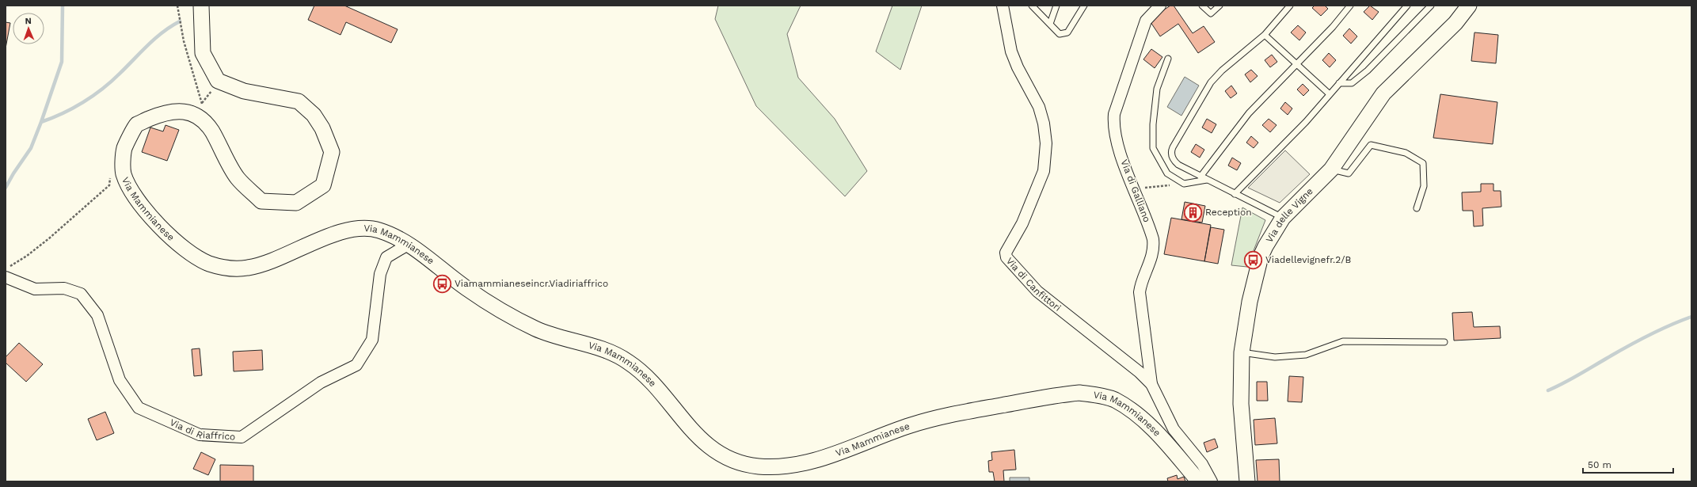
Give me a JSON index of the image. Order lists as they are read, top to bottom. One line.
{"streets":{"main road":["Via Mammianese","Via delle Vigne"],"street":["Via di Galliano","Via di Canfittori","Via di Riaffrico"]},"crossings":[["Via di Galliano","Via di Canfittori"],["Via Mammianese","Via di Riaffrico"]],"places":{"building":["Reception"],"bus stop":["Viadellevignefr.2/B","Viamammianeseincr.Viadiriaffrico"]},"scale_bar":"50 m","north":"top"}
